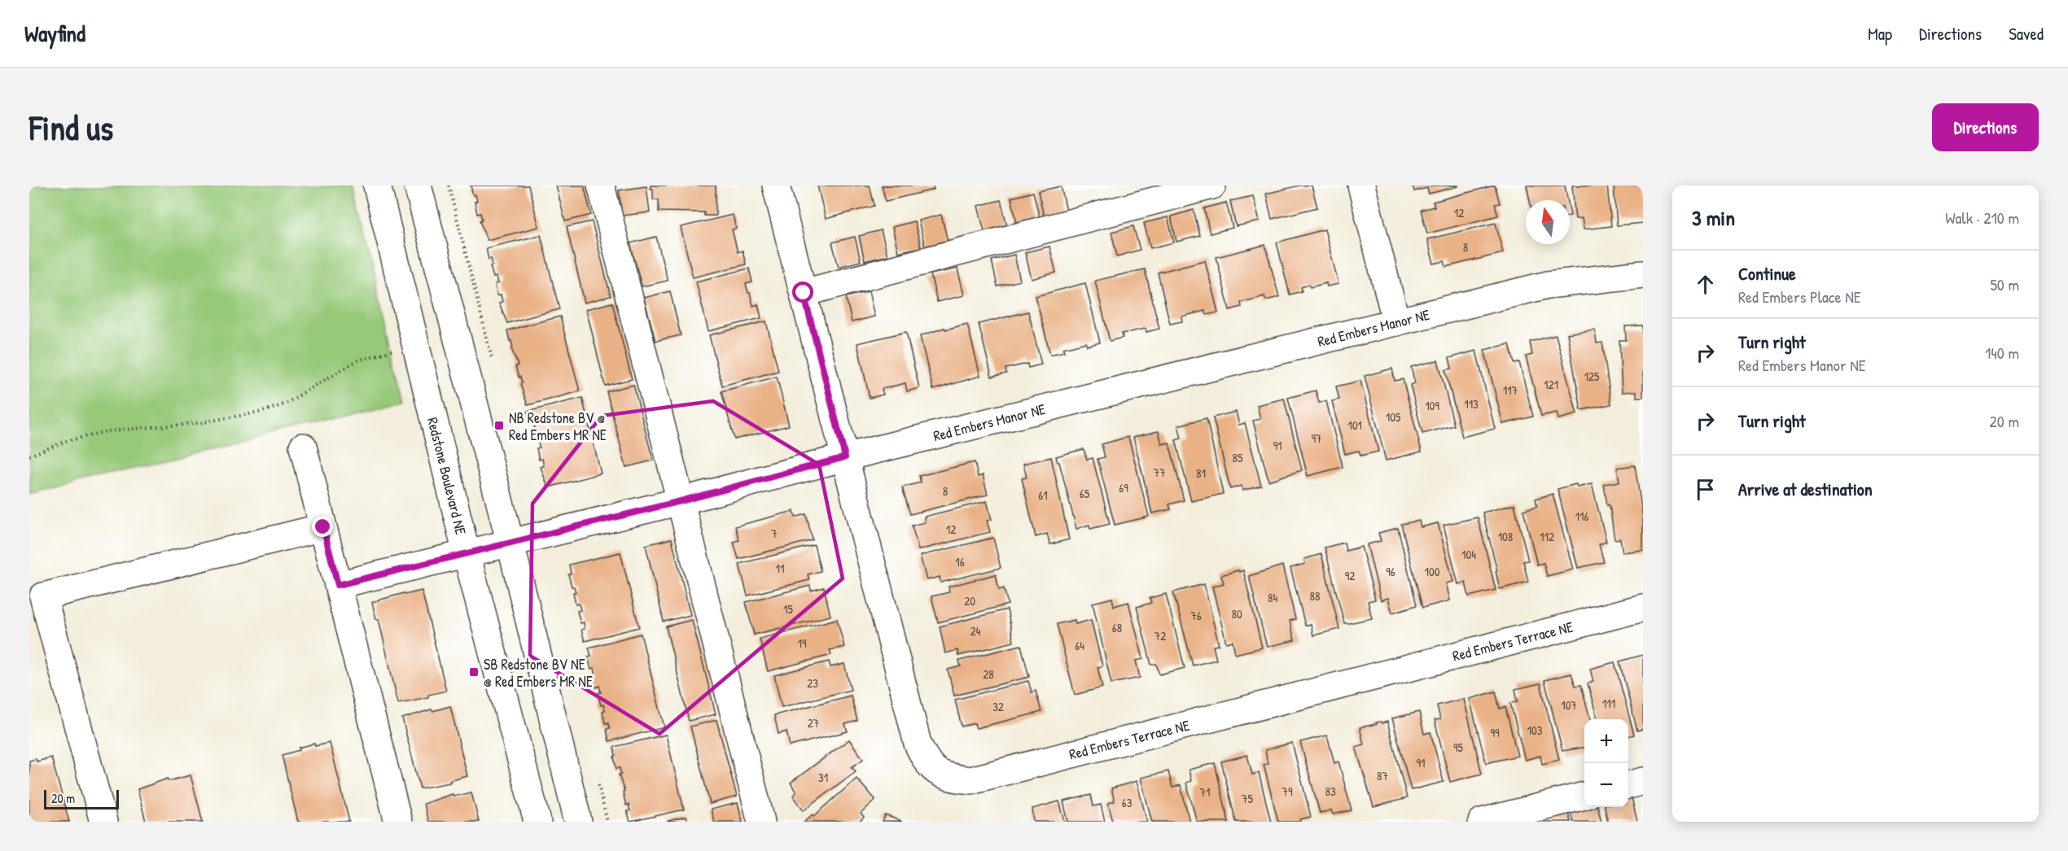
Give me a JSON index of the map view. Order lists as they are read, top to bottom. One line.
{"streets":{"street":["Red Embers Manor NE","Redstone Boulevard NE","Red Embers Terrace NE"]},"crossings":[["Red Embers Manor NE","Redstone Boulevard NE"],["Red Embers Manor NE","Red Embers Terrace NE"]],"places":{"transit":["NB Redstone BV @ Red Embers MR NE","SB Redstone BV NE @ Red Embers MR NE"]},"house_numbers":["12","8","125","121","117","113","109","105","101","97","91","85","77","81","69","8","65","61","116","12","7","108","112","104","16","11","96","100","92","88","84","20","15","80","76","68","24","72","19","64","28","23","111","107","32","27","103","99","95","91","87","31","79","83","71","75","63"],"scale_bar":"20 m","north":"top","page":{"header":"Wayfind","nav":["Map","Directions","Saved"],"buttons":"Directions","title":"Find us","heading":["3 min","Walk · 210 m"],"list":[["Continue","Red Embers Place NE","50 m"],["Turn right","Red Embers Manor NE","140 m"],["Turn right","20 m"],"Arrive at destination"],"map_buttons":["+","−"],"scale":"20 m"}}
